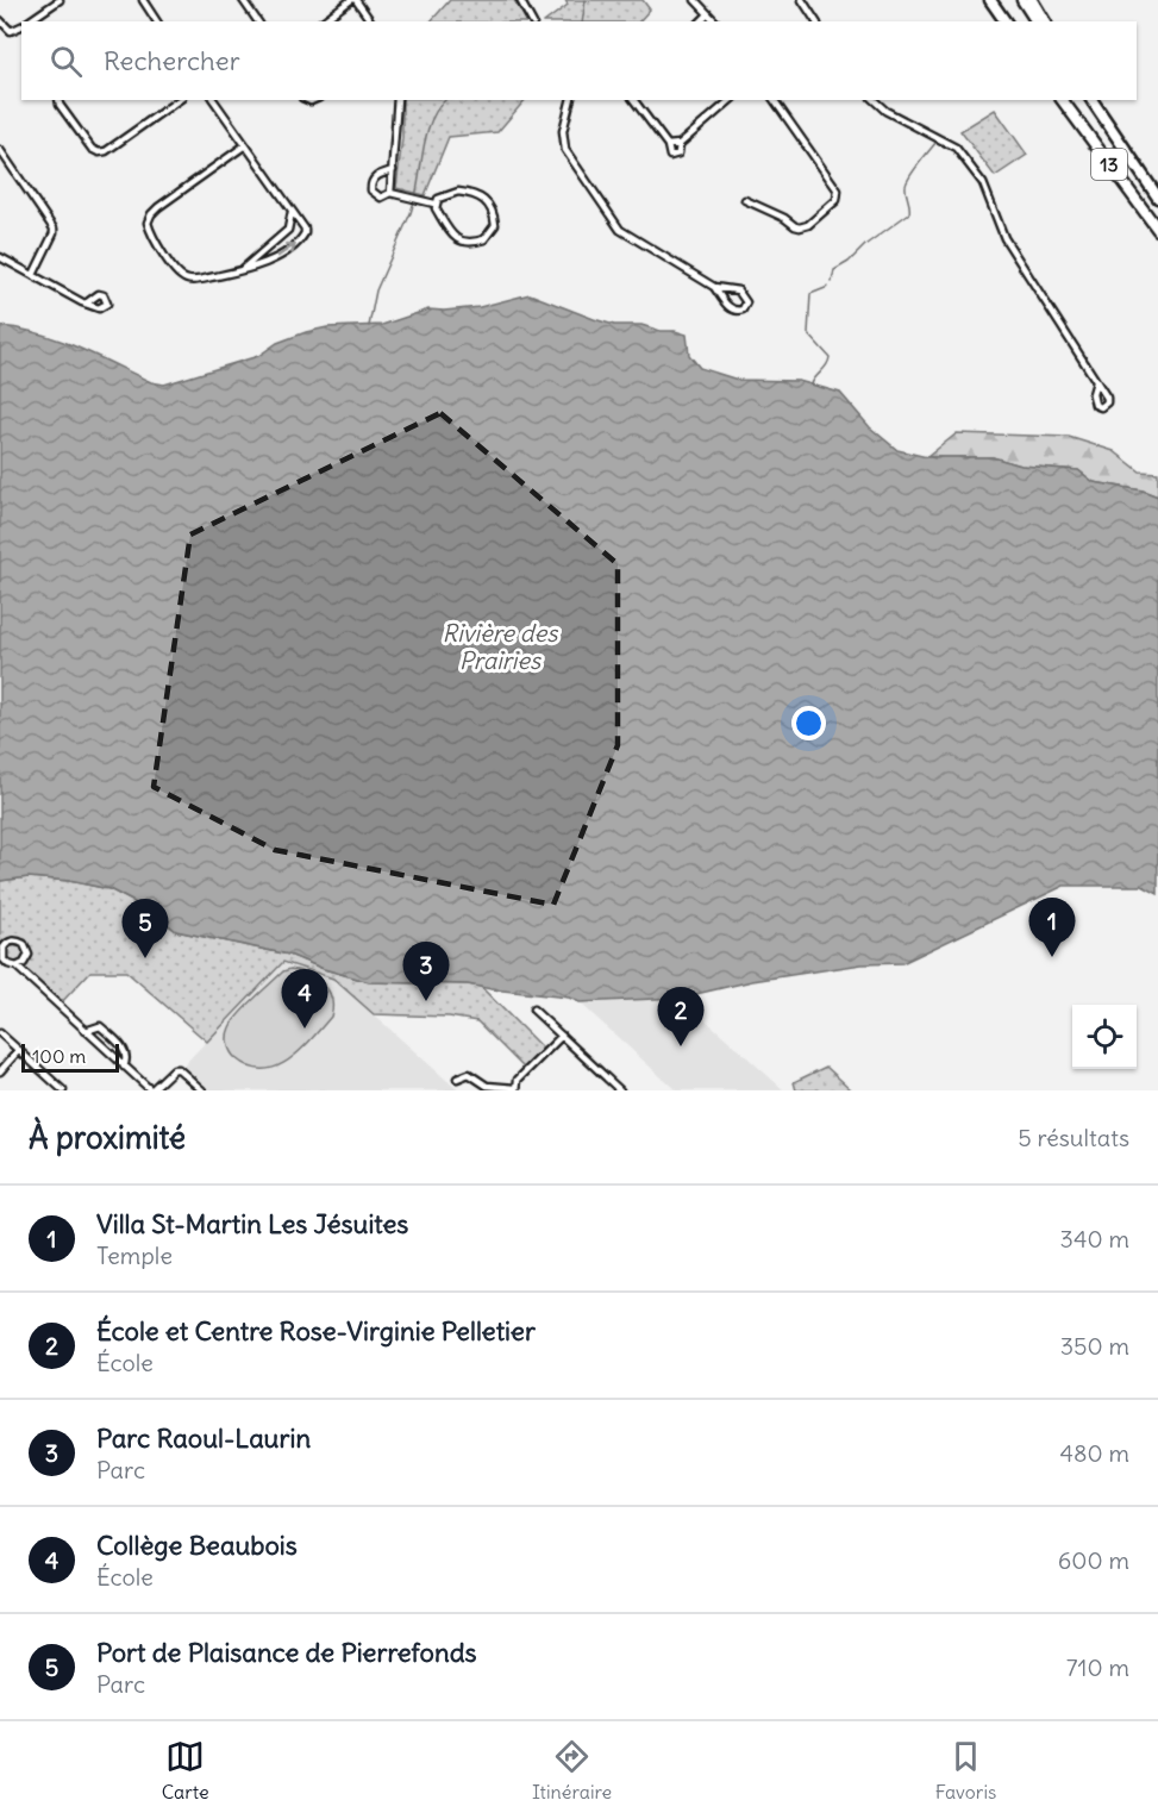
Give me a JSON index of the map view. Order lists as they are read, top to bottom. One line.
{"streets":{"highway":["13"]},"water":["Rivière des Prairies"],"scale_bar":"100 m","page":{"search":"Rechercher","pins":["1","5","3","4","2"],"scale":"100 m","heading":["À proximité","5 résultats"],"list":[{"mark":"1","name":"Villa St-Martin Les Jésuites","note":"Temple","value":"340 m"},{"mark":"2","name":"École et Centre Rose-Virginie Pelletier","note":"École","value":"350 m"},{"mark":"3","name":"Parc Raoul-Laurin","note":"Parc","value":"480 m"},{"mark":"4","name":"Collège Beaubois","note":"École","value":"600 m"},{"mark":"5","name":"Port de Plaisance de Pierrefonds","note":"Parc","value":"710 m"}],"nav":["Carte","Itinéraire","Favoris"]}}
